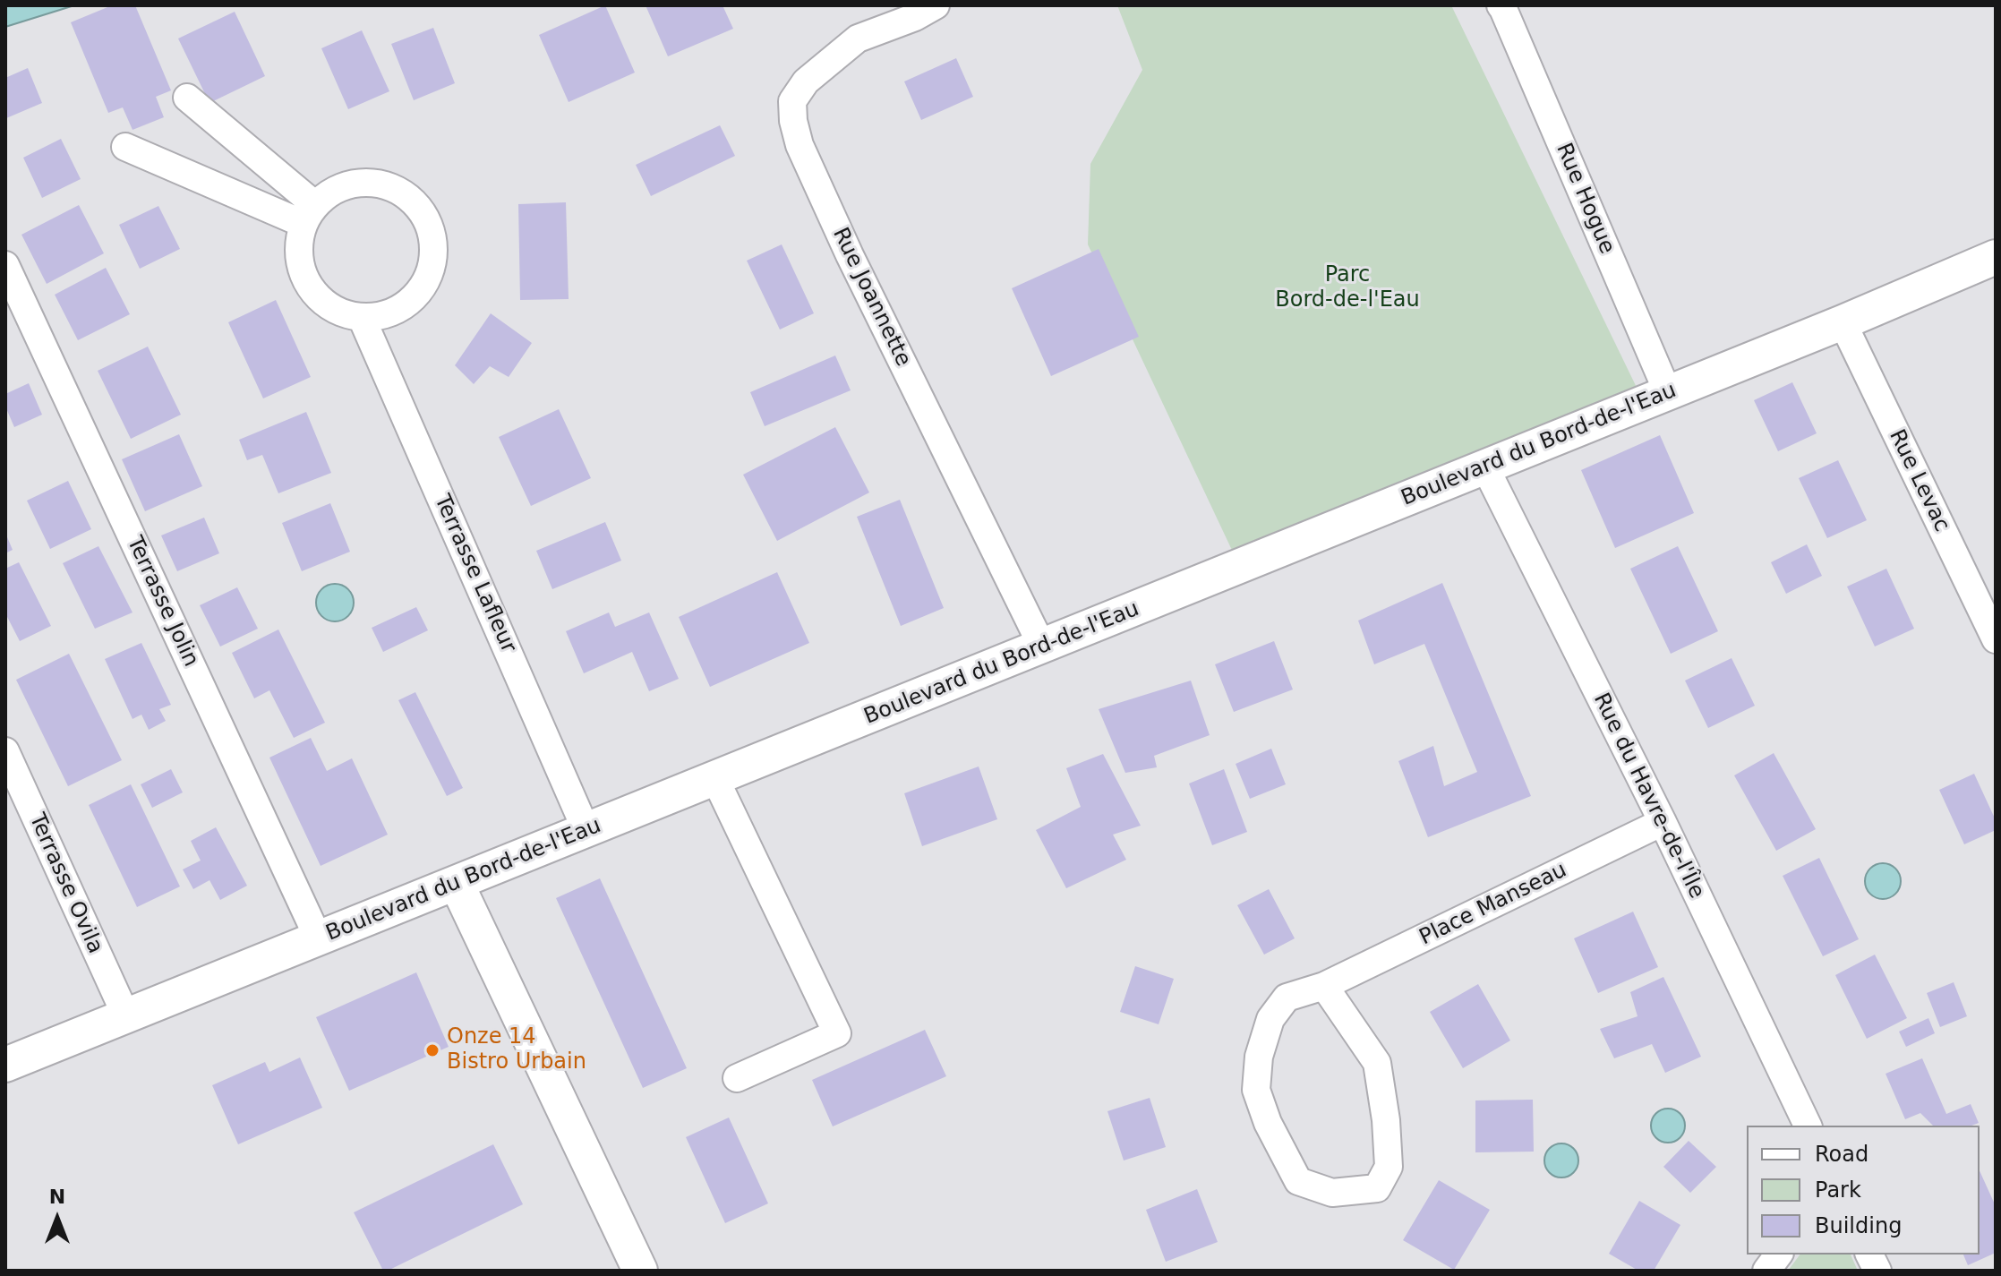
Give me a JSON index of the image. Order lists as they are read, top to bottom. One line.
{"streets":{"street":["Rue Hogue","Rue Joannette","Boulevard du Bord-de-l'Eau","Rue Levac","Terrasse Lafleur","Terrasse Jolin","Rue du Havre-de-l'Île","Terrasse Ovila","Place Manseau"]},"crossings":[["Rue Hogue","Boulevard du Bord-de-l'Eau"],["Rue Joannette","Boulevard du Bord-de-l'Eau"],["Boulevard du Bord-de-l'Eau","Rue Levac"],["Boulevard du Bord-de-l'Eau","Terrasse Lafleur"],["Boulevard du Bord-de-l'Eau","Terrasse Jolin"],["Boulevard du Bord-de-l'Eau","Rue du Havre-de-l'Île"],["Boulevard du Bord-de-l'Eau","Terrasse Ovila"],["Rue du Havre-de-l'Île","Place Manseau"]],"parks":["Parc Bord-de-l'Eau"],"places":["Onze 14 Bistro Urbain"],"legend":["Road","Park","Building"],"north":"top"}
